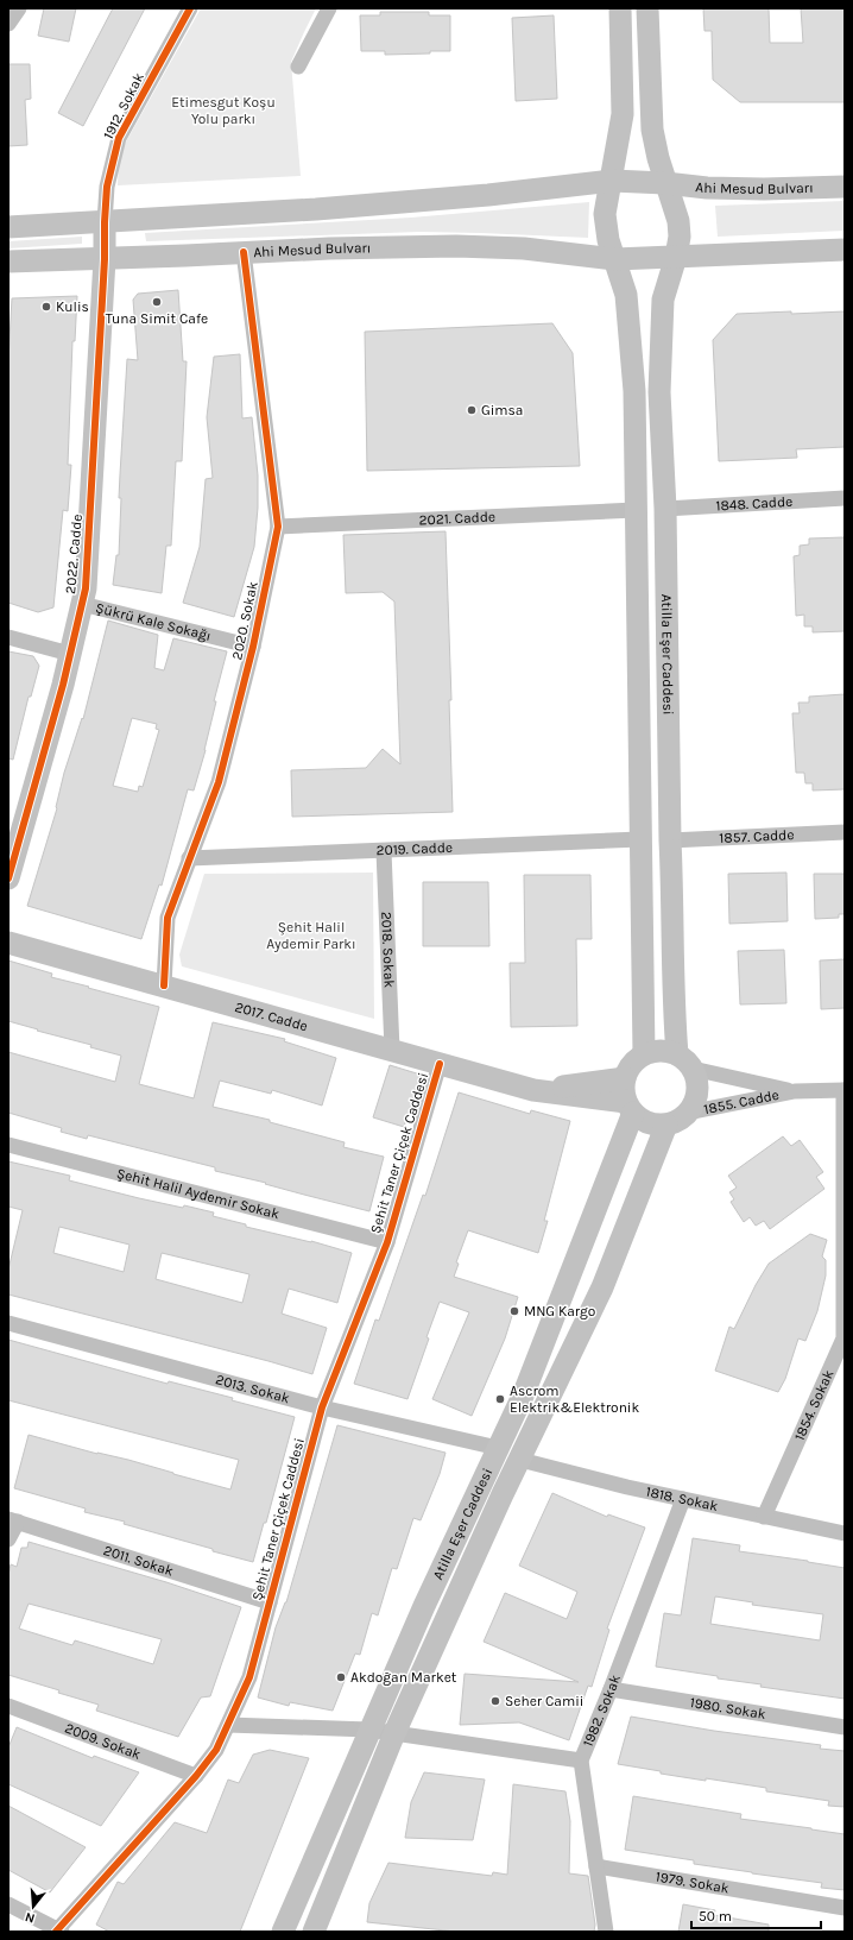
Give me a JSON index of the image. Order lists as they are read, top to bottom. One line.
{"streets":{"main road":["Ahi Mesud Bulvarı","2022. Cadde","Atilla Eşer Caddesi","2017. Cadde"],"street":["1912. Sokak","1848. Cadde","2021. Cadde","2020. Sokak","Şükrü Kale Sokağı","1857. Cadde","2019. Cadde","2018. Sokak","1855. Cadde","Şehit Taner Çiçek Caddesi","Şehit Halil Aydemir Sokak","2013. Sokak","1854. Sokak","1818. Sokak","2011. Sokak","1980. Sokak","1982. Sokak","2009. Sokak","1979. Sokak"]},"crossings":[["1912. Sokak","Ahi Mesud Bulvarı"],["1912. Sokak","2022. Cadde"],["Ahi Mesud Bulvarı","2022. Cadde"],["Ahi Mesud Bulvarı","2020. Sokak"],["Ahi Mesud Bulvarı","Atilla Eşer Caddesi"],["1848. Cadde","Atilla Eşer Caddesi"],["2021. Cadde","2020. Sokak"],["2021. Cadde","Atilla Eşer Caddesi"],["2022. Cadde","Şükrü Kale Sokağı"],["2020. Sokak","Şükrü Kale Sokağı"],["2020. Sokak","2019. Cadde"],["2020. Sokak","2017. Cadde"],["Atilla Eşer Caddesi","1857. Cadde"],["Atilla Eşer Caddesi","2019. Cadde"],["Atilla Eşer Caddesi","2017. Cadde"],["Atilla Eşer Caddesi","1855. Cadde"],["Atilla Eşer Caddesi","2013. Sokak"],["Atilla Eşer Caddesi","1818. Sokak"],["2019. Cadde","2018. Sokak"],["2018. Sokak","2017. Cadde"],["2017. Cadde","1855. Cadde"],["2017. Cadde","Şehit Taner Çiçek Caddesi"],["1855. Cadde","1854. Sokak"],["Şehit Taner Çiçek Caddesi","Şehit Halil Aydemir Sokak"],["Şehit Taner Çiçek Caddesi","2013. Sokak"],["Şehit Taner Çiçek Caddesi","2011. Sokak"],["Şehit Taner Çiçek Caddesi","2009. Sokak"],["1854. Sokak","1818. Sokak"],["1818. Sokak","1982. Sokak"],["1980. Sokak","1982. Sokak"],["1982. Sokak","1979. Sokak"]],"parks":["Etimesgut Koşu Yolu parkı","Şehit Halil Aydemir Parkı"],"places":["Tuna Simit Cafe","Kulis","Gimsa","MNG Kargo","Ascrom Elektrik&Elektronik","Akdoğan Market","Seher Camii"],"scale_bar":"50 m","north":"bottom"}
